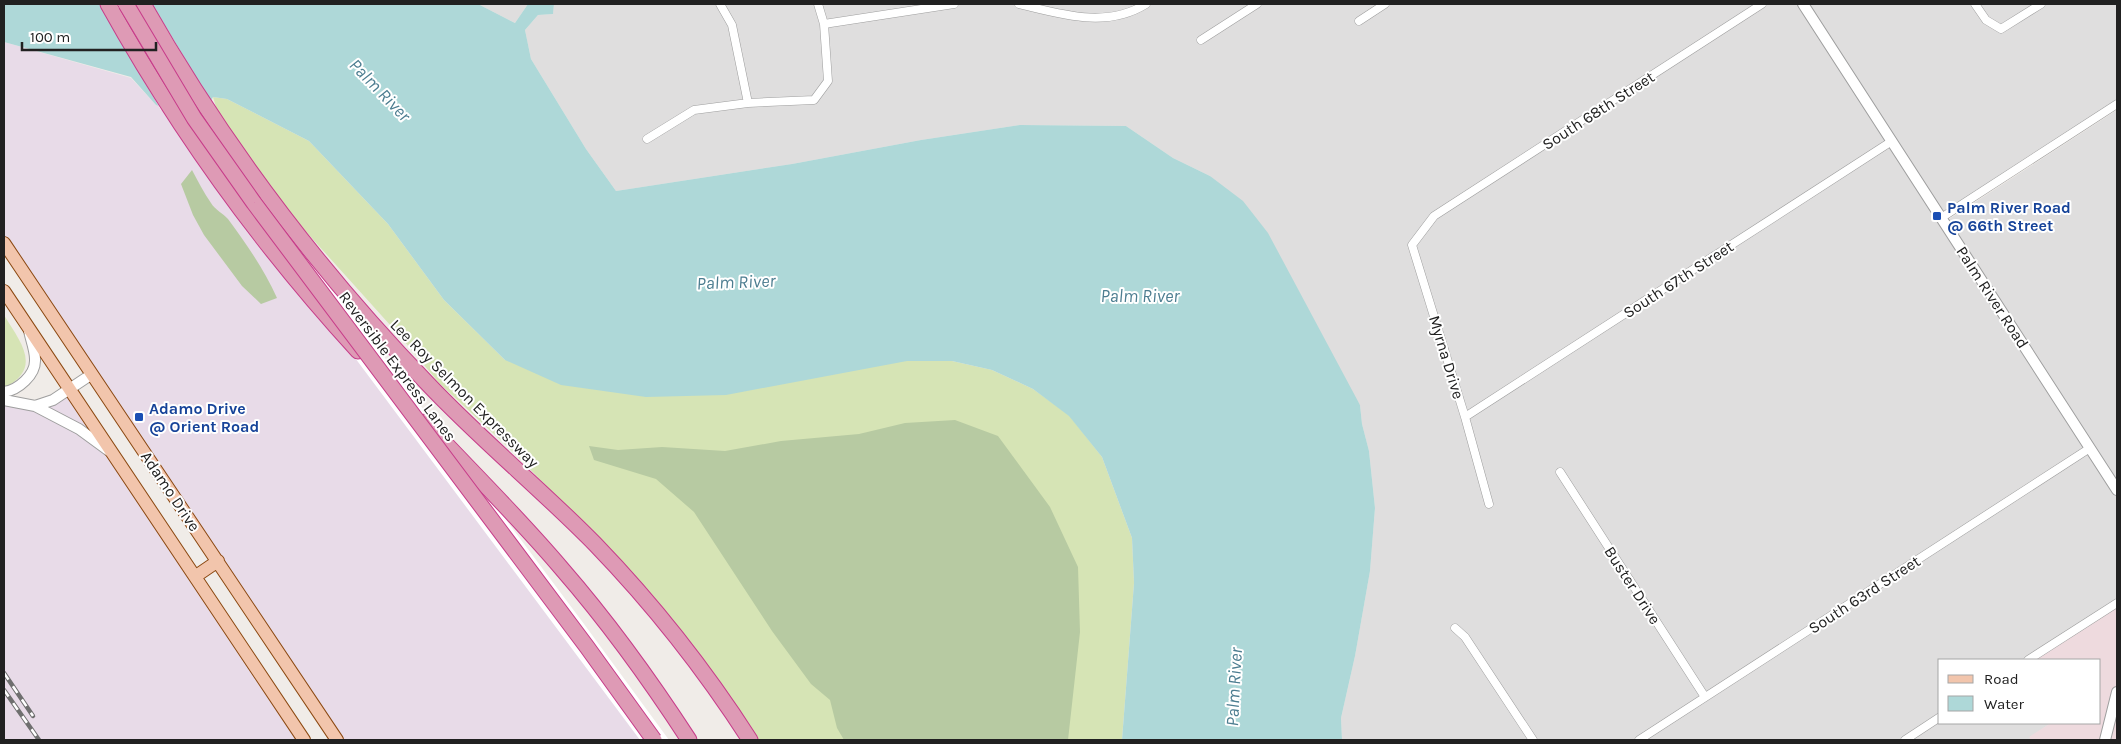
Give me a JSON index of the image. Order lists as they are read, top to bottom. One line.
{"streets":{"highway":["Reversible Express Lanes","Lee Roy Selmon Expressway"],"main road":["Adamo Drive"],"street":["South 68th Street","South 67th Street","Palm River Road","Myrna Drive","Buster Drive","South 63rd Street"]},"crossings":[["South 68th Street","Myrna Drive"],["South 67th Street","Palm River Road"],["South 67th Street","Myrna Drive"],["Palm River Road","South 63rd Street"],["Buster Drive","South 63rd Street"]],"water":["Palm River"],"places":{"transit":["Palm River Road @ 66th Street","Adamo Drive @ Orient Road"]},"legend":["Road","Water"],"scale_bar":"100 m"}
